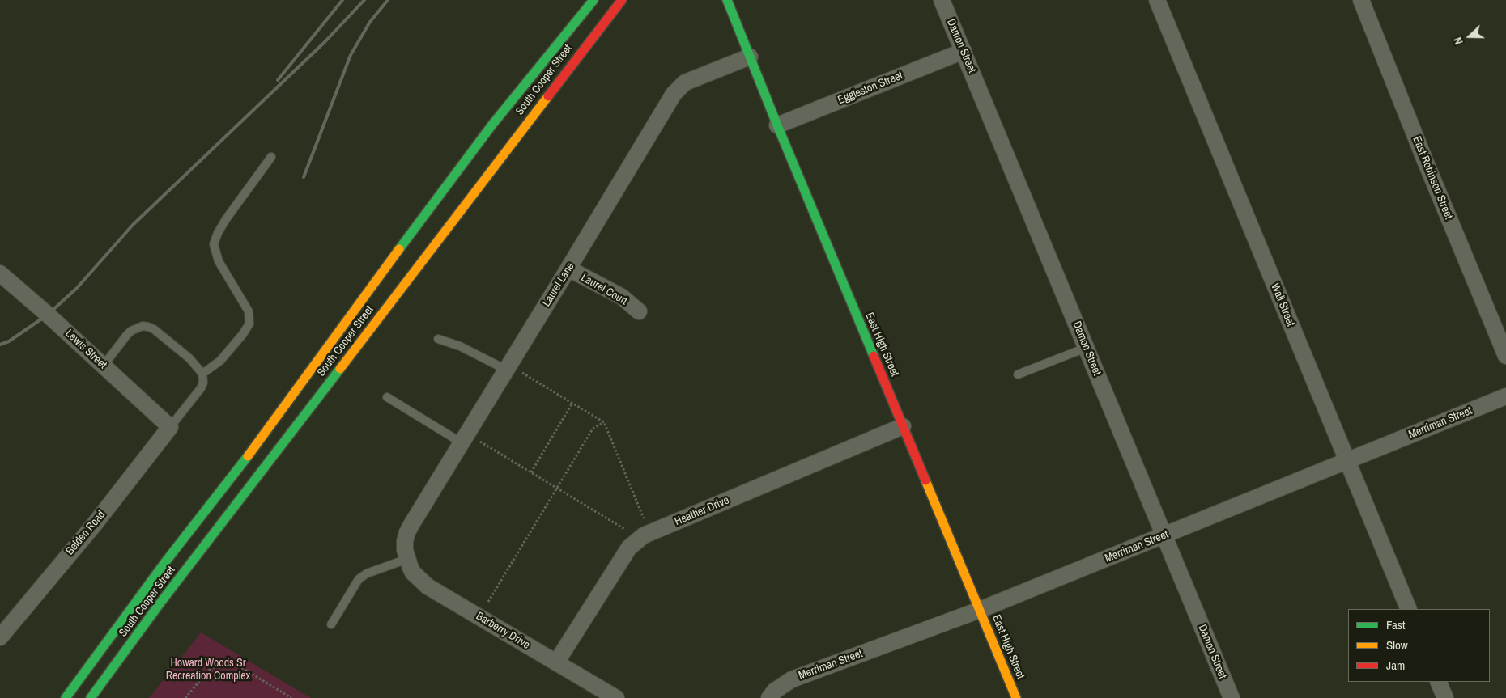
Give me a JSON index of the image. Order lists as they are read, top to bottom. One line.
{"streets":{"main road":["South Cooper Street","East High Street"],"street":["Damon Street","Eggleston Street","East Robinson Street","Laurel Lane","Laurel Court","Wall Street","Lewis Street","Merriman Street","Heather Drive","Belden Road","Barberry Drive"]},"crossings":[["Damon Street","Eggleston Street"],["Damon Street","Merriman Street"],["Eggleston Street","East High Street"],["Laurel Lane","Laurel Court"],["Laurel Lane","East High Street"],["Laurel Lane","Barberry Drive"],["Wall Street","Merriman Street"],["East High Street","Merriman Street"],["East High Street","Heather Drive"],["Lewis Street","Belden Road"],["Heather Drive","Barberry Drive"]],"parks":["Howard Woods Sr Recreation Complex"],"legend":["Fast","Slow","Jam"],"north":"left"}
